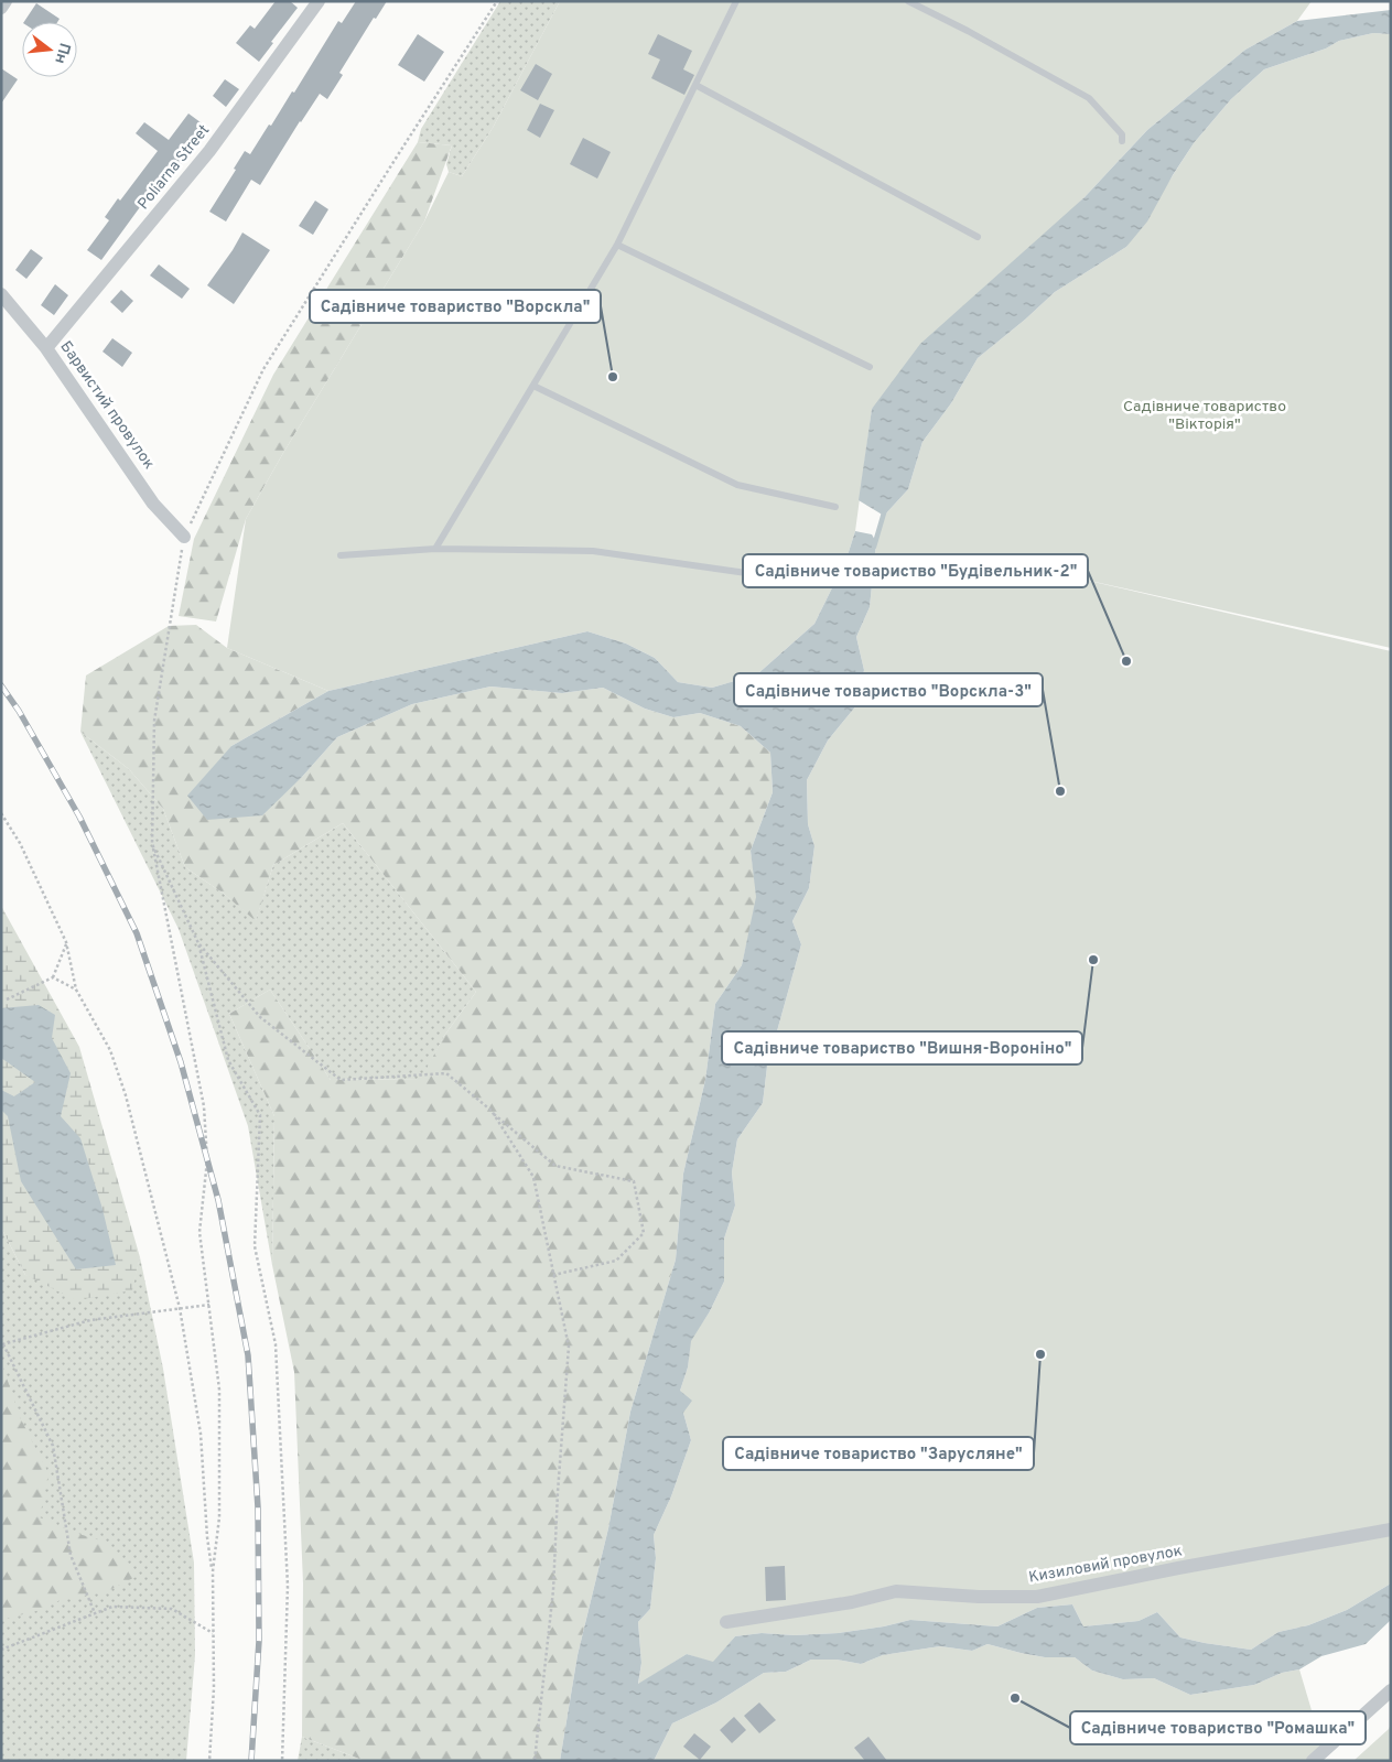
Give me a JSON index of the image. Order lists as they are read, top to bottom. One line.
{"streets":{"street":["Poliarna Street","Барвистий провулок","Кизиловий провулок"]},"crossings":[["Poliarna Street","Барвистий провулок"]],"parks":["Садівниче товариство \"Вікторія\""],"places":["Садівниче товариство \"Ворскла\"","Садівниче товариство \"Будівельник-2\"","Садівниче товариство \"Ворскла-3\"","Садівниче товариство \"Вишня-Вороніно\"","Садівниче товариство \"Зарусляне\"","Садівниче товариство \"Ромашка\""],"north":"right"}
